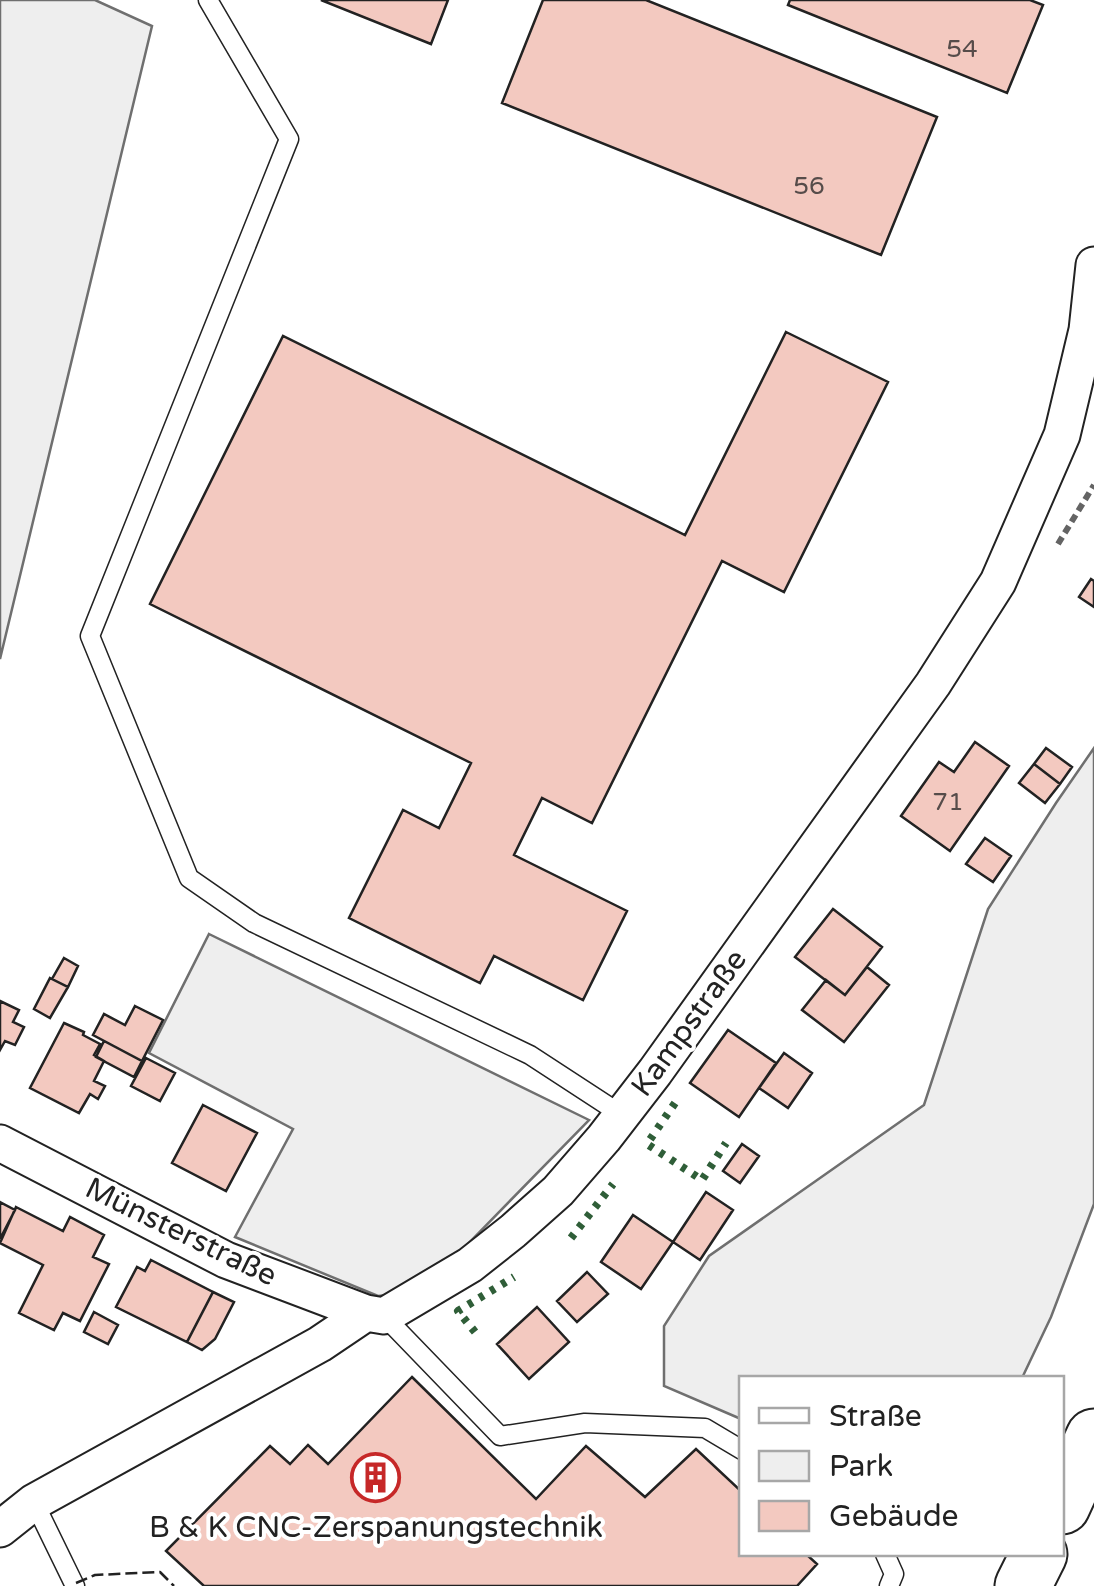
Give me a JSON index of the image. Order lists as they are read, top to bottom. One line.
{"streets":{"street":["Kampstraße","Münsterstraße"]},"crossings":[["Kampstraße","Münsterstraße"]],"places":{"building":["B & K CNC-Zerspanungstechnik"]},"house_numbers":["54","56","71"],"legend":["Straße","Park","Gebäude"]}
